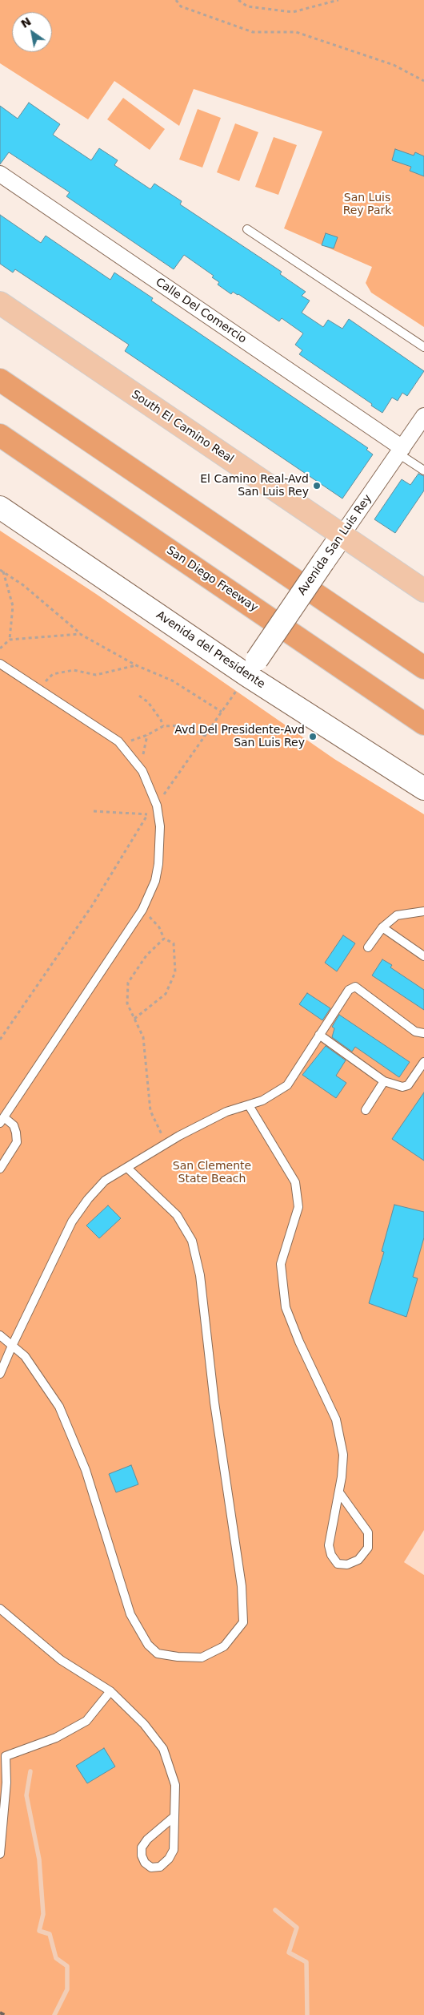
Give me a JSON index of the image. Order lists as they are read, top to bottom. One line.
{"streets":{"highway":["San Diego Freeway"],"main road":["South El Camino Real"],"street":["Calle Del Comercio","Avenida San Luis Rey","Avenida del Presidente"]},"crossings":[["Calle Del Comercio","Avenida San Luis Rey"],["South El Camino Real","Avenida San Luis Rey"],["Avenida San Luis Rey","Avenida del Presidente"]],"parks":["San Luis Rey Park","San Clemente State Beach"],"places":["El Camino Real-Avd San Luis Rey","Avd Del Presidente-Avd San Luis Rey"],"north":"top left"}
